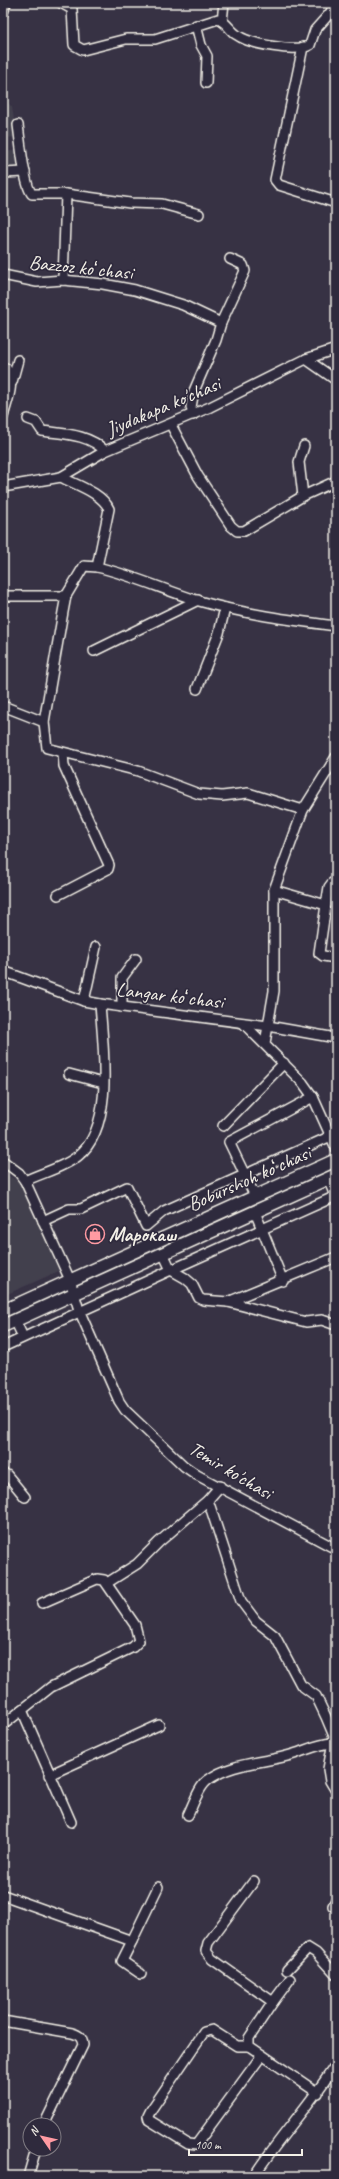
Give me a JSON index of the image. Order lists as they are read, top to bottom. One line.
{"streets":{"main road":["Boburshoh koʻchasi"],"street":["Bazzoz koʻchasi","Jiydakapa ko'chasi","Langar koʻchasi","Temir ko'chasi"]},"crossings":[["Boburshoh koʻchasi","Temir ko'chasi"]],"places":{"shop":["Марокаш"]},"scale_bar":"100 m","north":"top left"}
